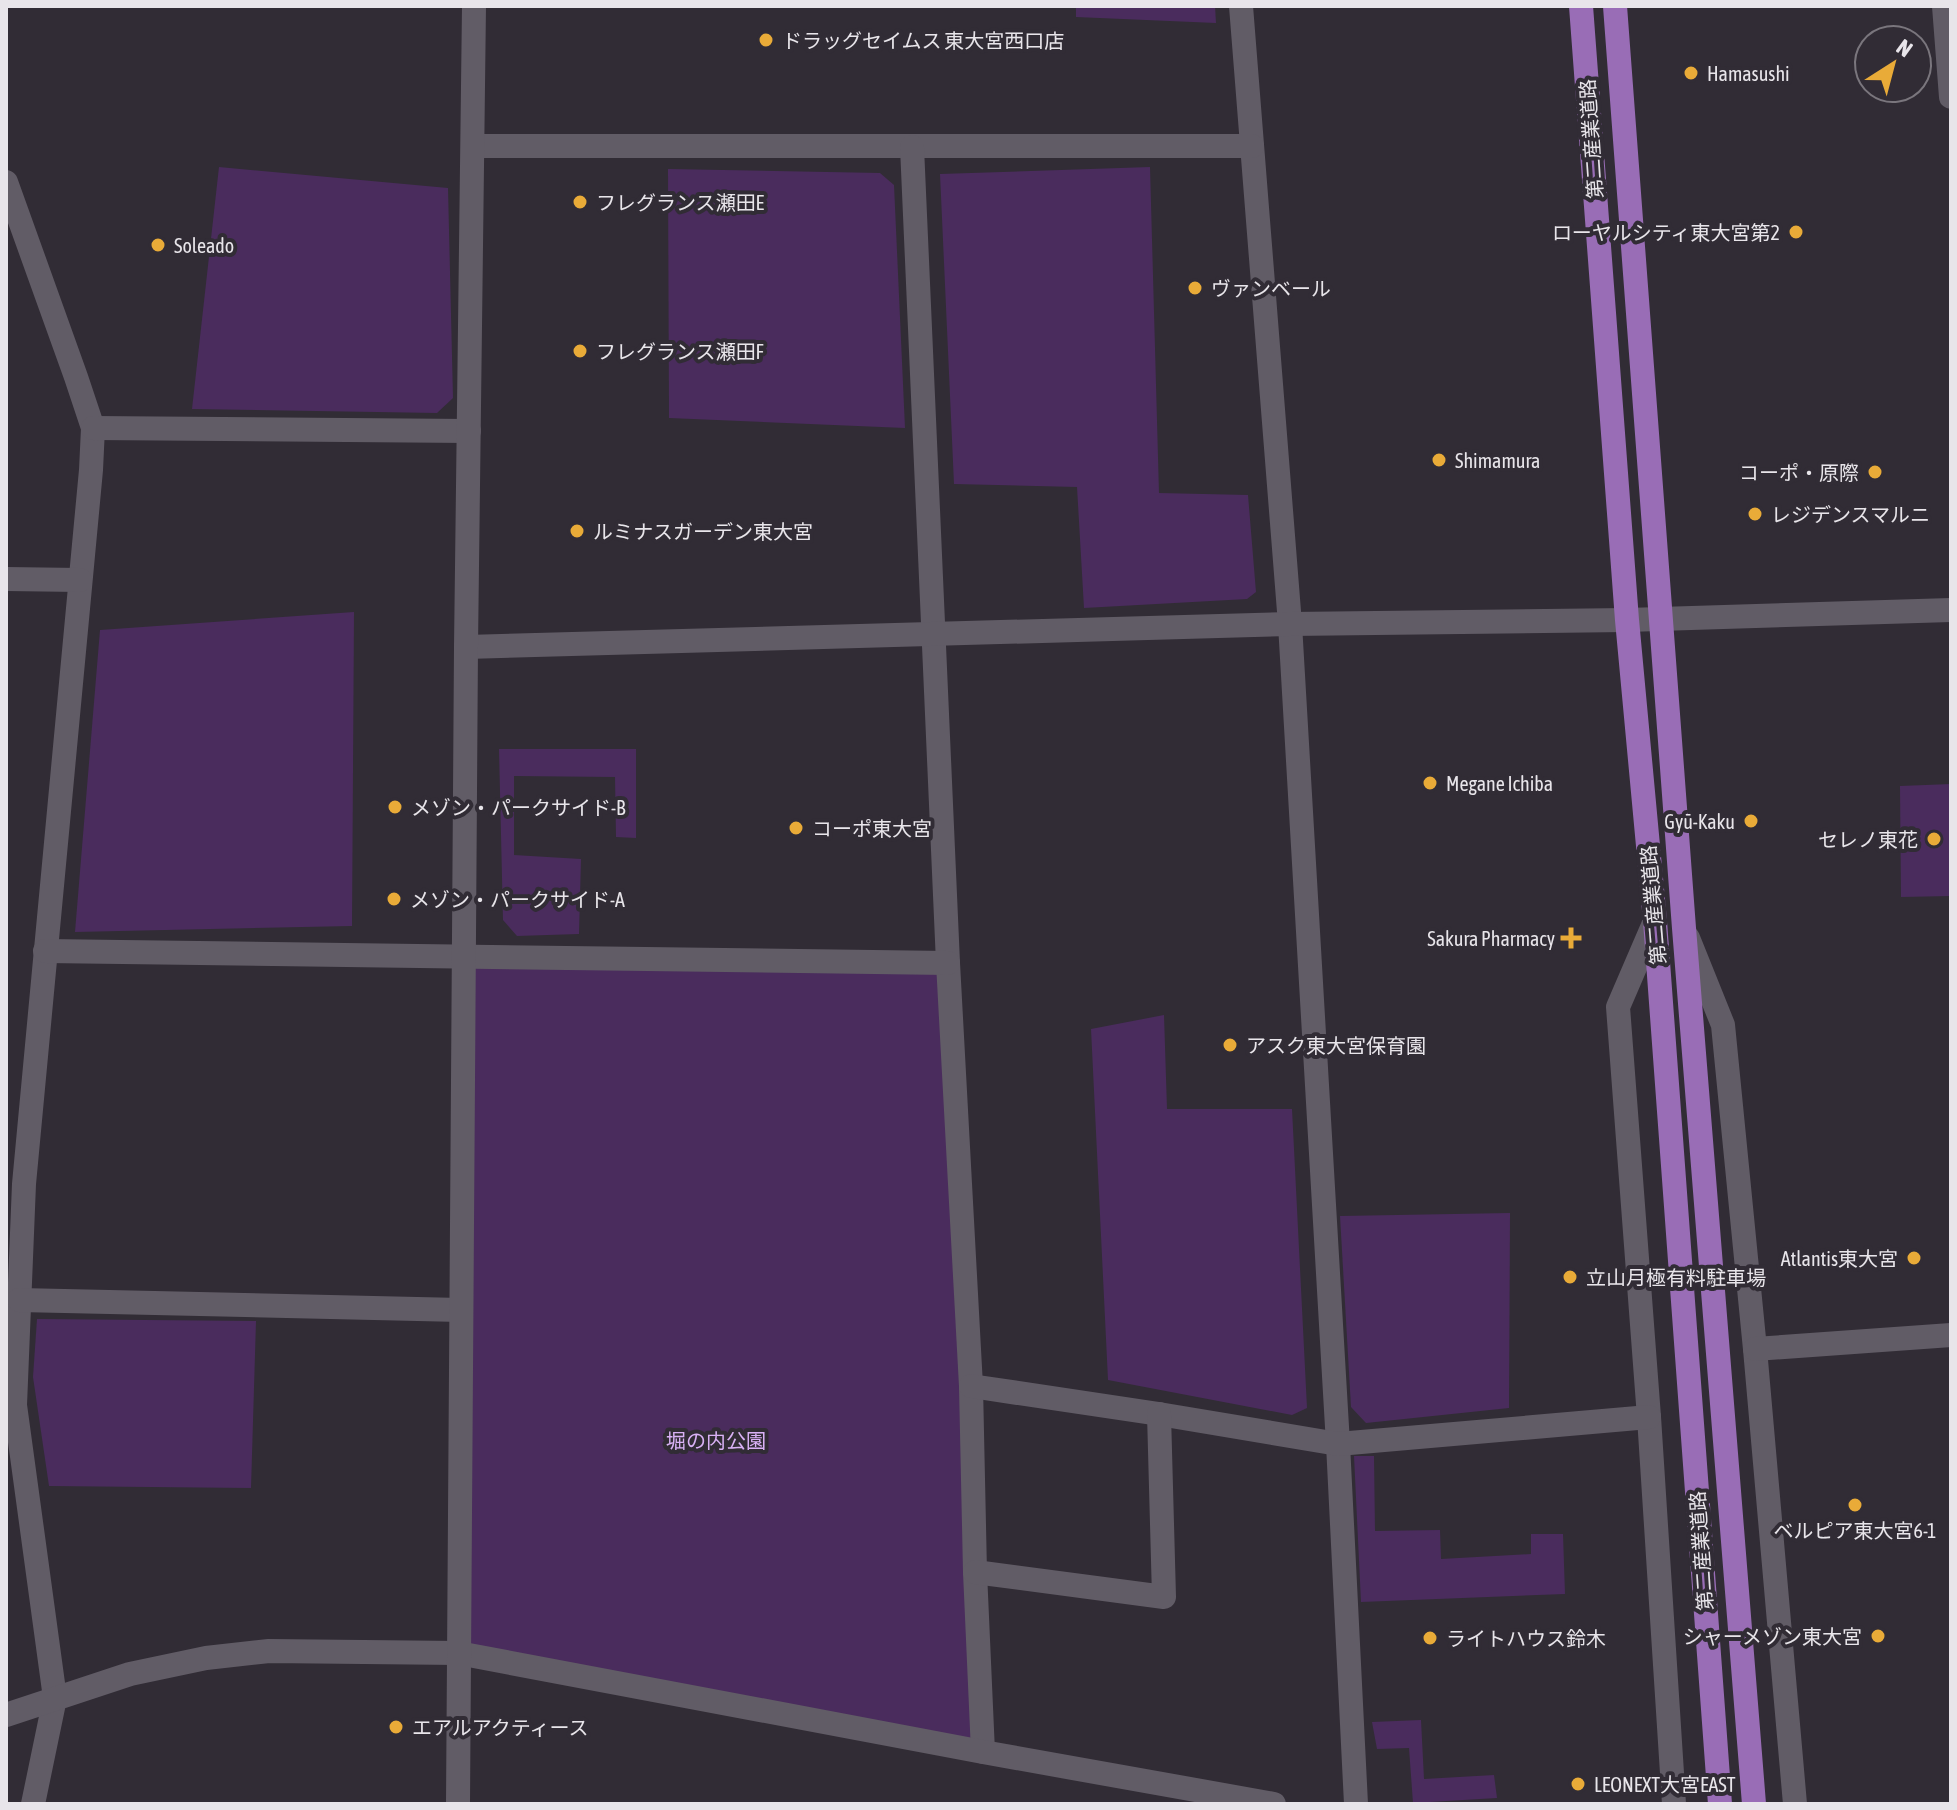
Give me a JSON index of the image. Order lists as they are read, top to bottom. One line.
{"streets":{"main road":["第二産業道路"]},"parks":["堀の内公園"],"places":{"other":["ドラッグセイムス 東大宮西口店","Hamasushi","フレグランス瀬田E","ローヤルシティ東大宮第2","Soleado","ヴァンベール","フレグランス瀬田F","Shimamura","コーポ・原際","レジデンスマルニ","ルミナスガーデン東大宮","Megane Ichiba","メゾン・パークサイド-B","Gyū-Kaku","コーポ東大宮","セレノ東花","メゾン・パークサイド-A","アスク東大宮保育園","Atlantis東大宮","立山月極有料駐車場","ベルピア東大宮6-1","シャーメゾン東大宮","ライトハウス鈴木","エアルアクティース","LEONEXT大宮EAST"],"health":["Sakura Pharmacy"]},"north":"top right"}
